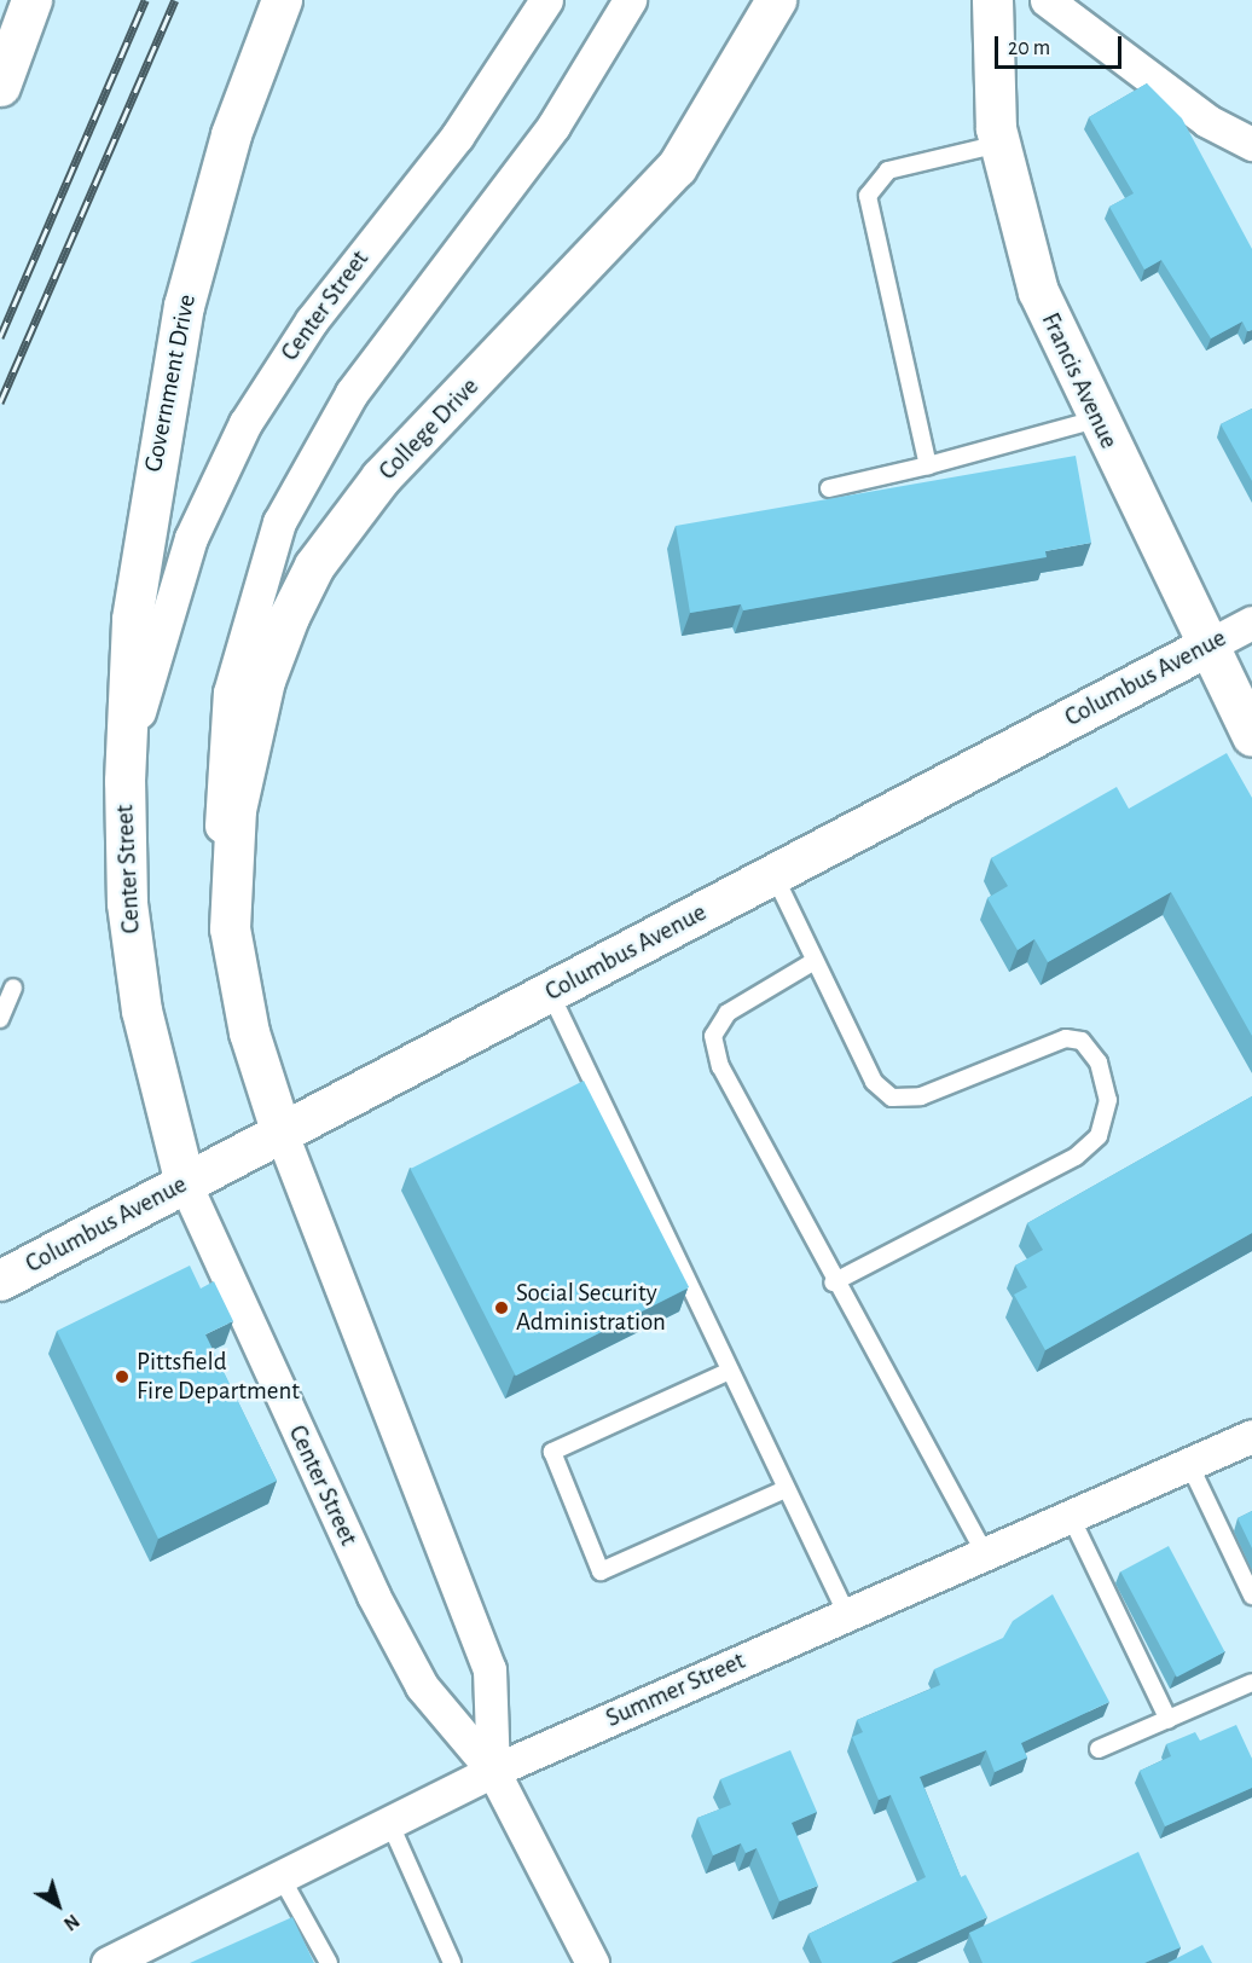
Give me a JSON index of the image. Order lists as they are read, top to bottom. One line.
{"streets":{"street":["Center Street","Francis Avenue","Government Drive","College Drive","Columbus Avenue","Summer Street"]},"crossings":[["Center Street","Government Drive"],["Center Street","College Drive"],["Center Street","Columbus Avenue"],["Center Street","Summer Street"],["Francis Avenue","Columbus Avenue"]],"places":["Social Security Administration","Pittsfield Fire Department"],"scale_bar":"20 m","north":"bottom right"}
